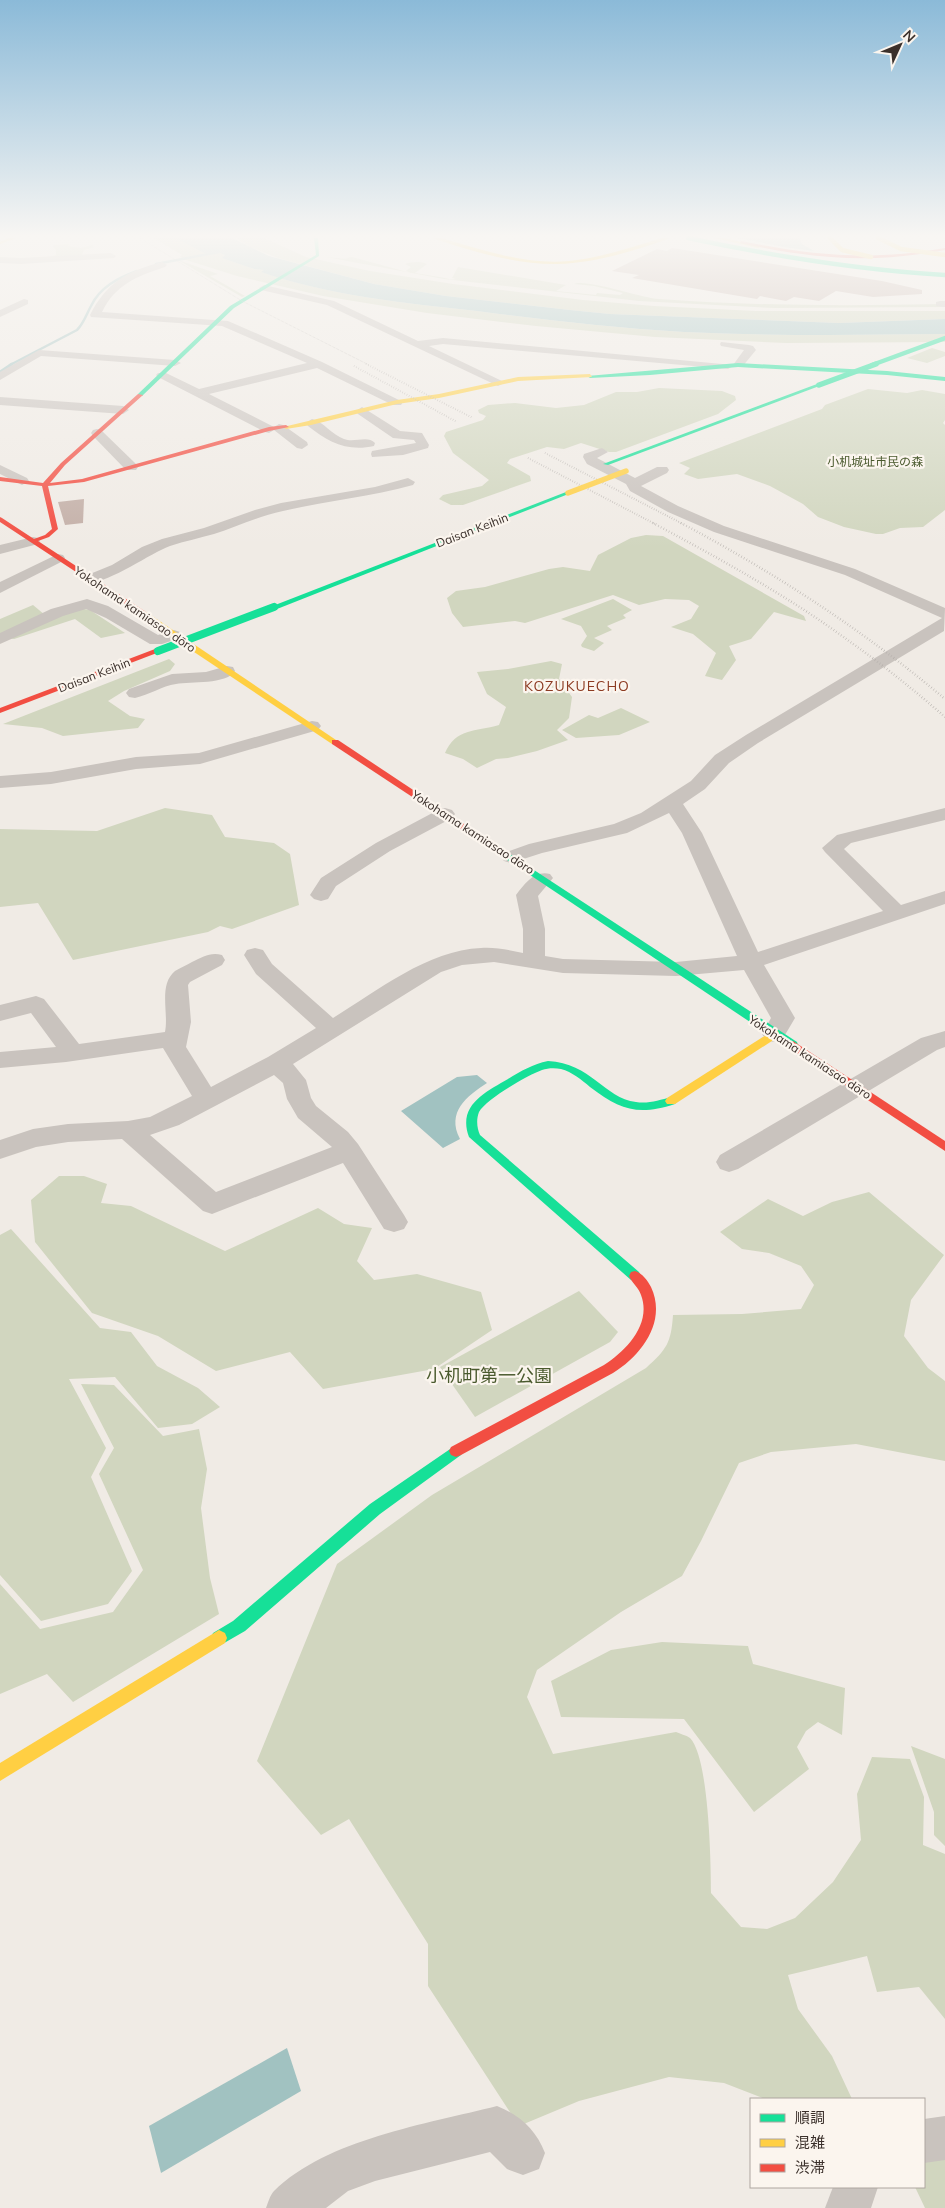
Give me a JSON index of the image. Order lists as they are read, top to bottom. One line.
{"streets":{"main road":["Daisan Keihin","Yokohama kamiasao dōro"]},"crossings":[["Daisan Keihin","Yokohama kamiasao dōro"]],"districts":["KOZUKUECHO"],"parks":["小机城址市民の森","小机町第一公園"],"legend":["順調","混雑","渋滞"],"north":"top right"}
